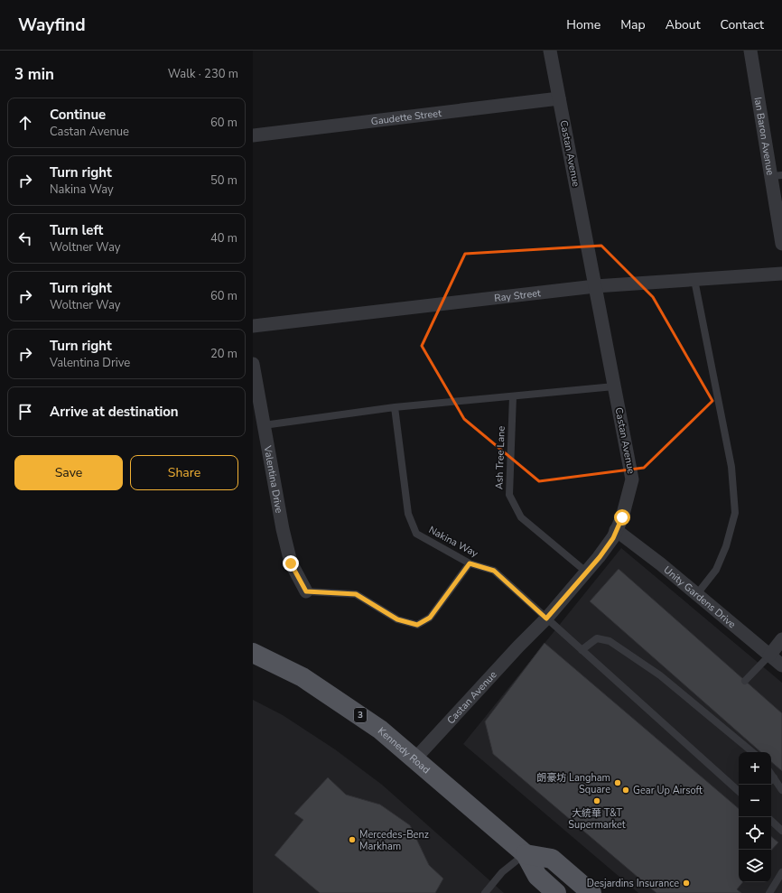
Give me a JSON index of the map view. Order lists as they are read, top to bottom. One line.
{"streets":{"main road":["3","Kennedy Road"],"street":["Gaudette Street","Ian Baron Avenue","Castan Avenue","Ray Street","Valentina Drive","Unity Gardens Drive"],"lane":["Ash Tree Lane","Nakina Way"]},"crossings":[["Gaudette Street","Castan Avenue"],["Castan Avenue","Ray Street"],["Castan Avenue","Ash Tree Lane"],["Castan Avenue","Nakina Way"],["Castan Avenue","Unity Gardens Drive"],["Castan Avenue","Kennedy Road"]],"places":["朗豪坊 Langham Square","Gear Up Airsoft","大統華 T&T Supermarket","Mercedes-Benz Markham","Desjardins Insurance"],"page":{"header":"Wayfind","nav":["Home","Map","About","Contact"],"heading":["3 min","Walk · 230 m"],"list":[["Continue","Castan Avenue","60 m"],["Turn right","Nakina Way","50 m"],["Turn left","Woltner Way","40 m"],["Turn right","Woltner Way","60 m"],["Turn right","Valentina Drive","20 m"],"Arrive at destination"],"buttons":["Save","Share"],"map_buttons":["+","−"]}}
